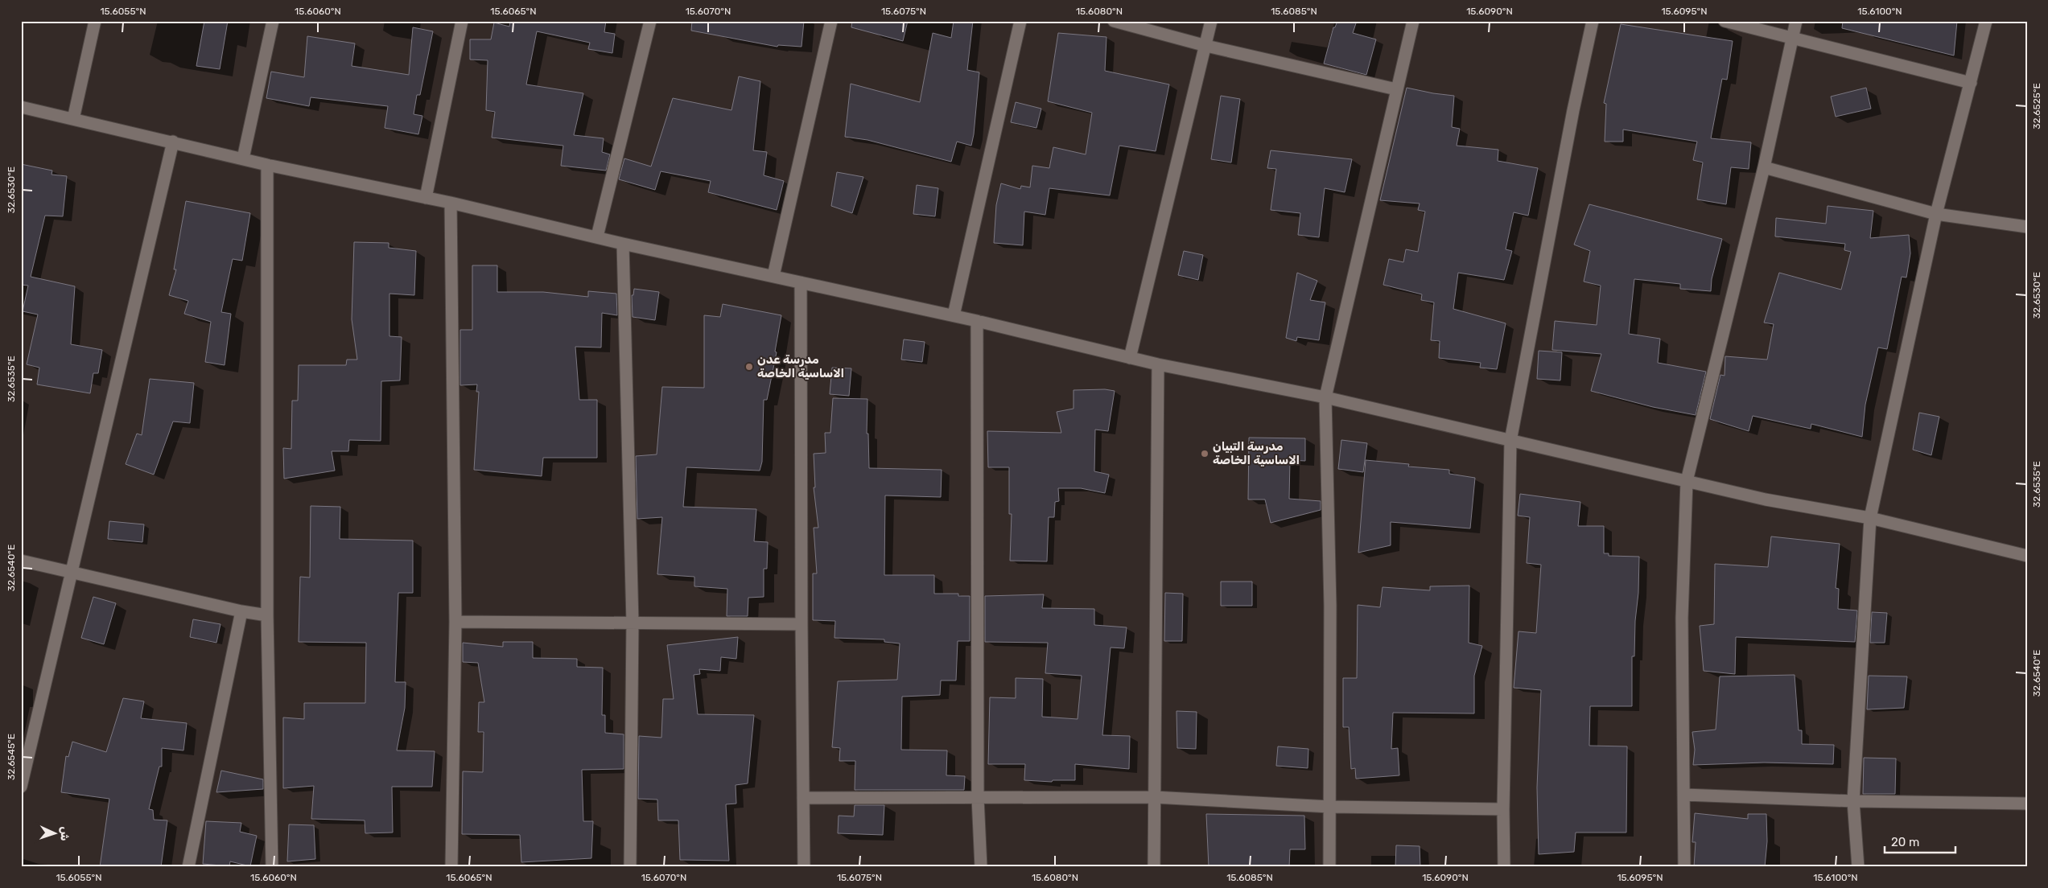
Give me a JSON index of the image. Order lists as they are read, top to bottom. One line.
{"places":["مدرسة عدن الاساسية الخاصة","مدرسة التبيان الاساسية الخاصة"],"scale_bar":"20 m","north":"right","coordinates":["15.6055°N","15.6060°N","15.6065°N","15.6070°N","15.6075°N","15.6080°N","15.6085°N","15.6090°N","15.6095°N","15.6100°N","32.6525°E","32.6530°E","32.6535°E","32.6540°E","32.6545°E"]}
